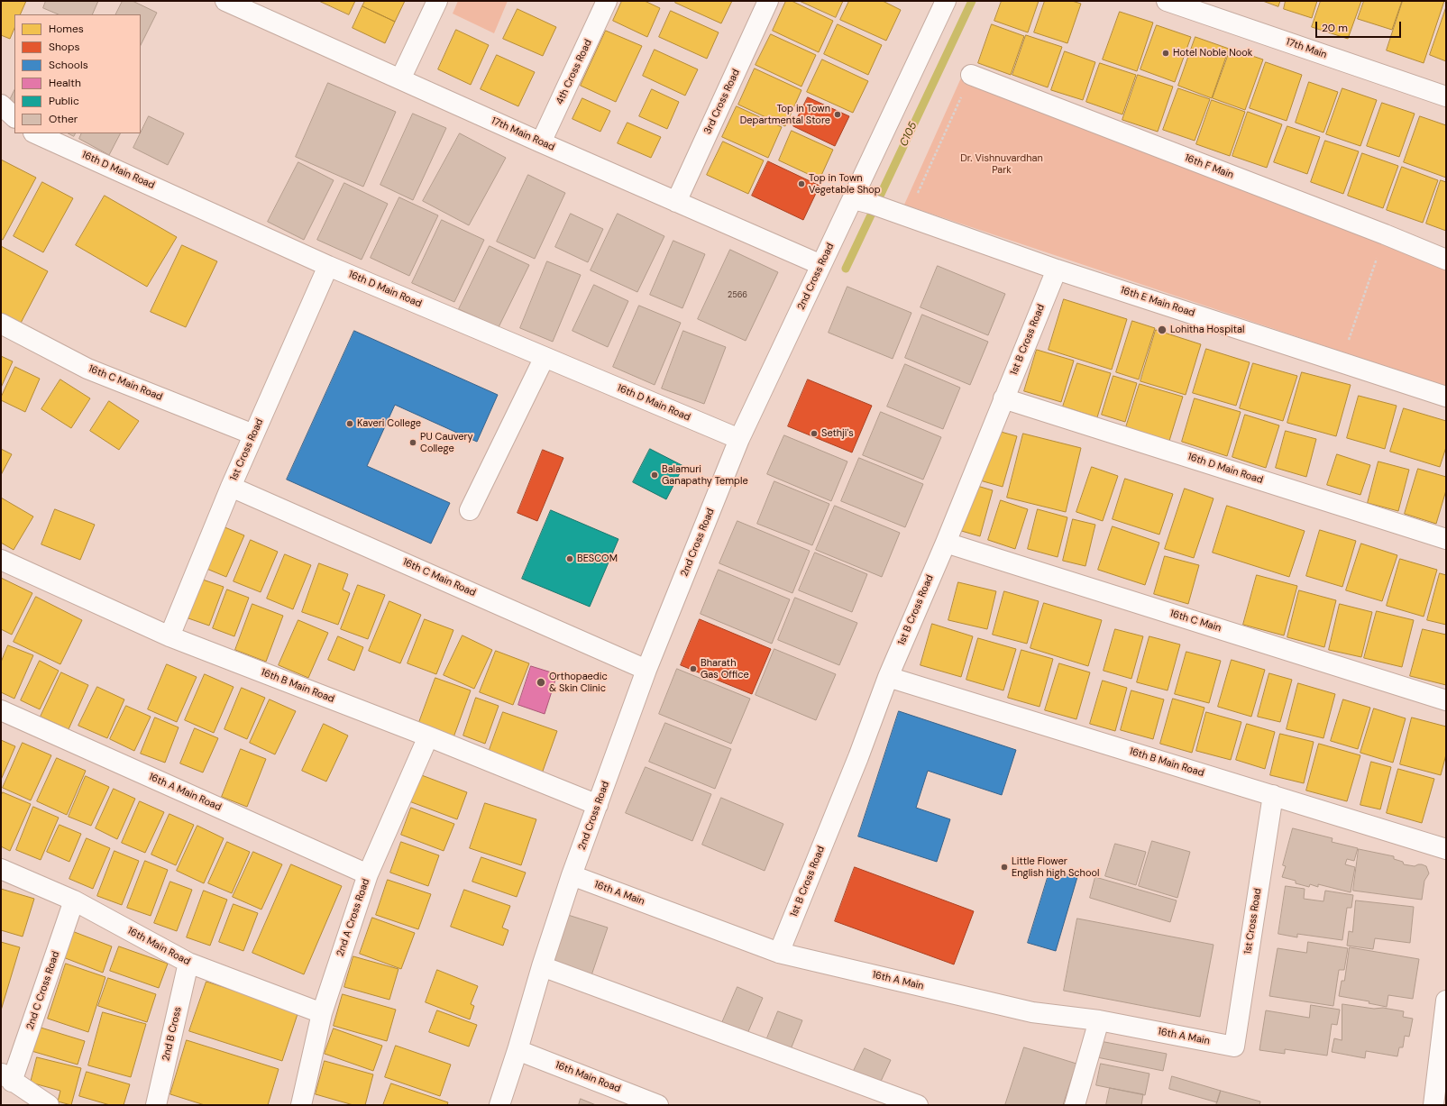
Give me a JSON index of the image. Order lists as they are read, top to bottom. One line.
{"streets":{"street":["17th Main","4th Cross Road","3rd Cross Road","17th Main Road","16th F Main","16th D Main Road","2nd Cross Road","16th E Main Road","1st B Cross Road","16th C Main Road","1st Cross Road","16th C Main","16th B Main Road","16th A Main Road","16th A Main","2nd A Cross Road","16th Main Road","2nd C Cross Road","2nd B Cross"]},"crossings":[["4th Cross Road","17th Main Road"],["3rd Cross Road","17th Main Road"],["17th Main Road","2nd Cross Road"],["16th D Main Road","2nd Cross Road"],["16th D Main Road","1st B Cross Road"],["16th D Main Road","1st Cross Road"],["2nd Cross Road","16th E Main Road"],["2nd Cross Road","16th C Main Road"],["2nd Cross Road","16th B Main Road"],["2nd Cross Road","16th A Main"],["2nd Cross Road","16th Main Road"],["16th E Main Road","1st B Cross Road"],["1st B Cross Road","16th C Main"],["1st B Cross Road","16th B Main Road"],["1st B Cross Road","16th A Main"],["16th C Main Road","1st Cross Road"],["1st Cross Road","16th B Main Road"],["1st Cross Road","16th A Main"],["16th B Main Road","2nd A Cross Road"],["16th A Main Road","2nd A Cross Road"],["2nd A Cross Road","16th Main Road"],["16th Main Road","2nd C Cross Road"],["16th Main Road","2nd B Cross"]],"water":["C105"],"parks":["Dr. Vishnuvardhan Park"],"places":["Hotel Noble Nook","Top in Town Departmental Store","Top in Town Vegetable Shop","Lohitha Hospital","Kaveri College","Sethji's","PU Cauvery College","Balamuri Ganapathy Temple","BESCOM","Bharath Gas Office","Orthopaedic & Skin Clinic","Little Flower English high School"],"house_numbers":["2566"],"legend":["Homes","Shops","Schools","Health","Public","Other"],"scale_bar":"20 m"}
